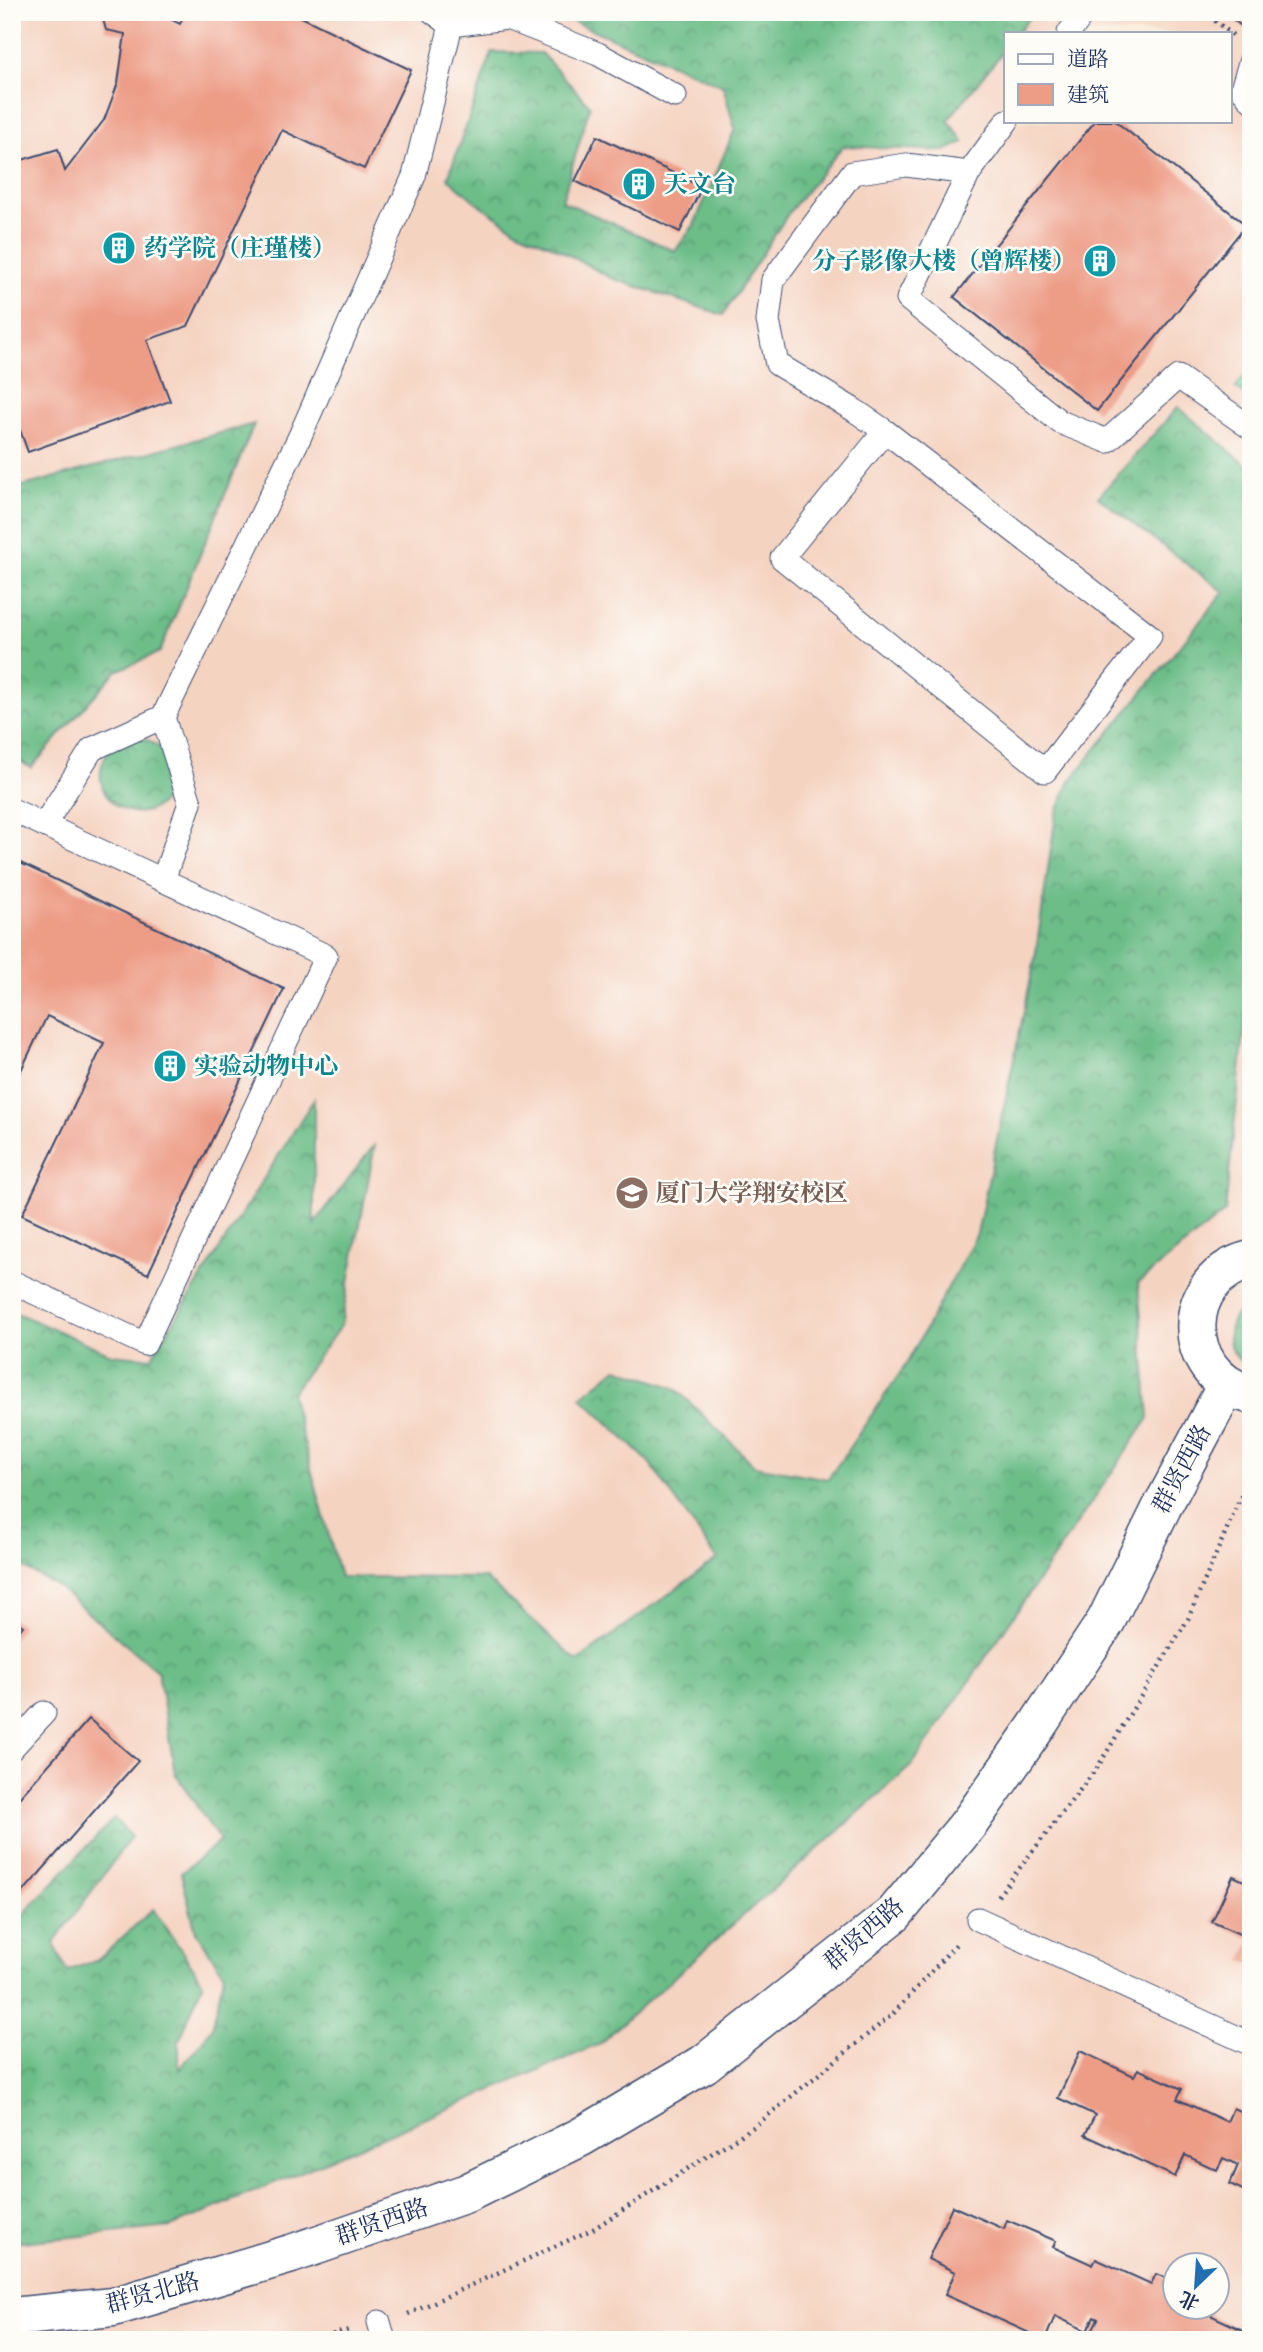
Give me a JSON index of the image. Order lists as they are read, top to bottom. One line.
{"streets":{"street":["群贤西路","群贤北路"]},"crossings":[["群贤西路","群贤北路"]],"places":{"building":["天文台","药学院（庄瑾楼）","分子影像大楼（曾辉楼）","实验动物中心"],"school or university":["厦门大学翔安校区"]},"legend":["道路","建筑"],"north":"bottom left"}
